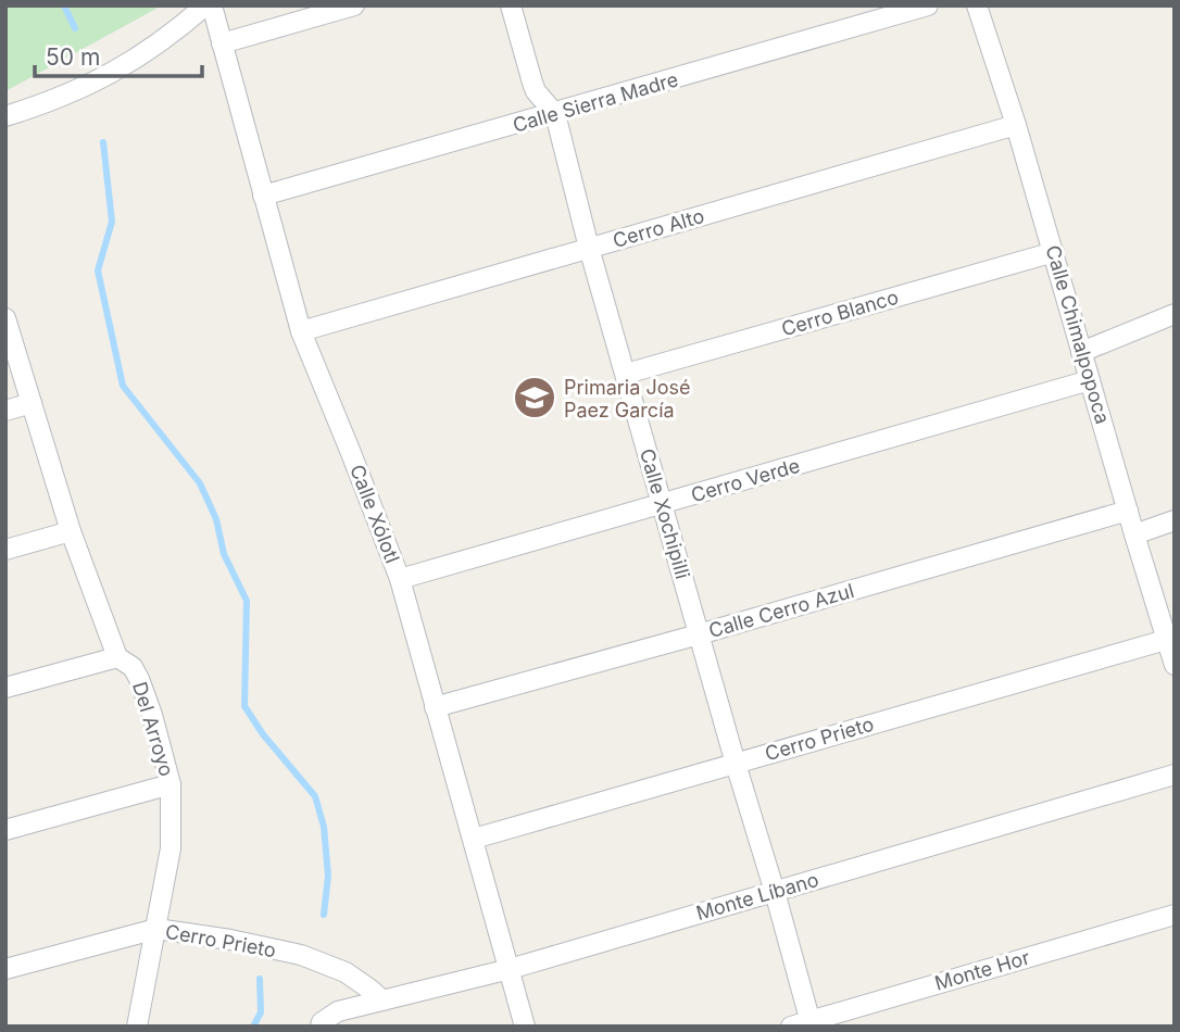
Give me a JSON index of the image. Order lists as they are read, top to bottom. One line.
{"streets":{"street":["Calle Sierra Madre","Cerro Alto","Cerro Blanco","Calle Chimalpopoca","Cerro Verde","Calle Xólotl","Calle Xochipilli","Calle Cerro Azul","Del Arroyo","Cerro Prieto","Monte Líbano","Monte Hor"]},"crossings":[["Calle Sierra Madre","Calle Xólotl"],["Calle Sierra Madre","Calle Xochipilli"],["Cerro Alto","Calle Chimalpopoca"],["Cerro Alto","Calle Xólotl"],["Cerro Alto","Calle Xochipilli"],["Cerro Blanco","Calle Chimalpopoca"],["Cerro Blanco","Calle Xochipilli"],["Calle Chimalpopoca","Cerro Verde"],["Calle Chimalpopoca","Calle Cerro Azul"],["Calle Chimalpopoca","Cerro Prieto"],["Cerro Verde","Calle Xólotl"],["Cerro Verde","Calle Xochipilli"],["Calle Xólotl","Calle Cerro Azul"],["Calle Xólotl","Cerro Prieto"],["Calle Xólotl","Monte Líbano"],["Calle Xochipilli","Calle Cerro Azul"],["Calle Xochipilli","Cerro Prieto"],["Calle Xochipilli","Monte Líbano"],["Calle Xochipilli","Monte Hor"],["Del Arroyo","Cerro Prieto"],["Cerro Prieto","Monte Líbano"]],"places":{"school or university":["Primaria José Paez García"]},"scale_bar":"50 m"}
